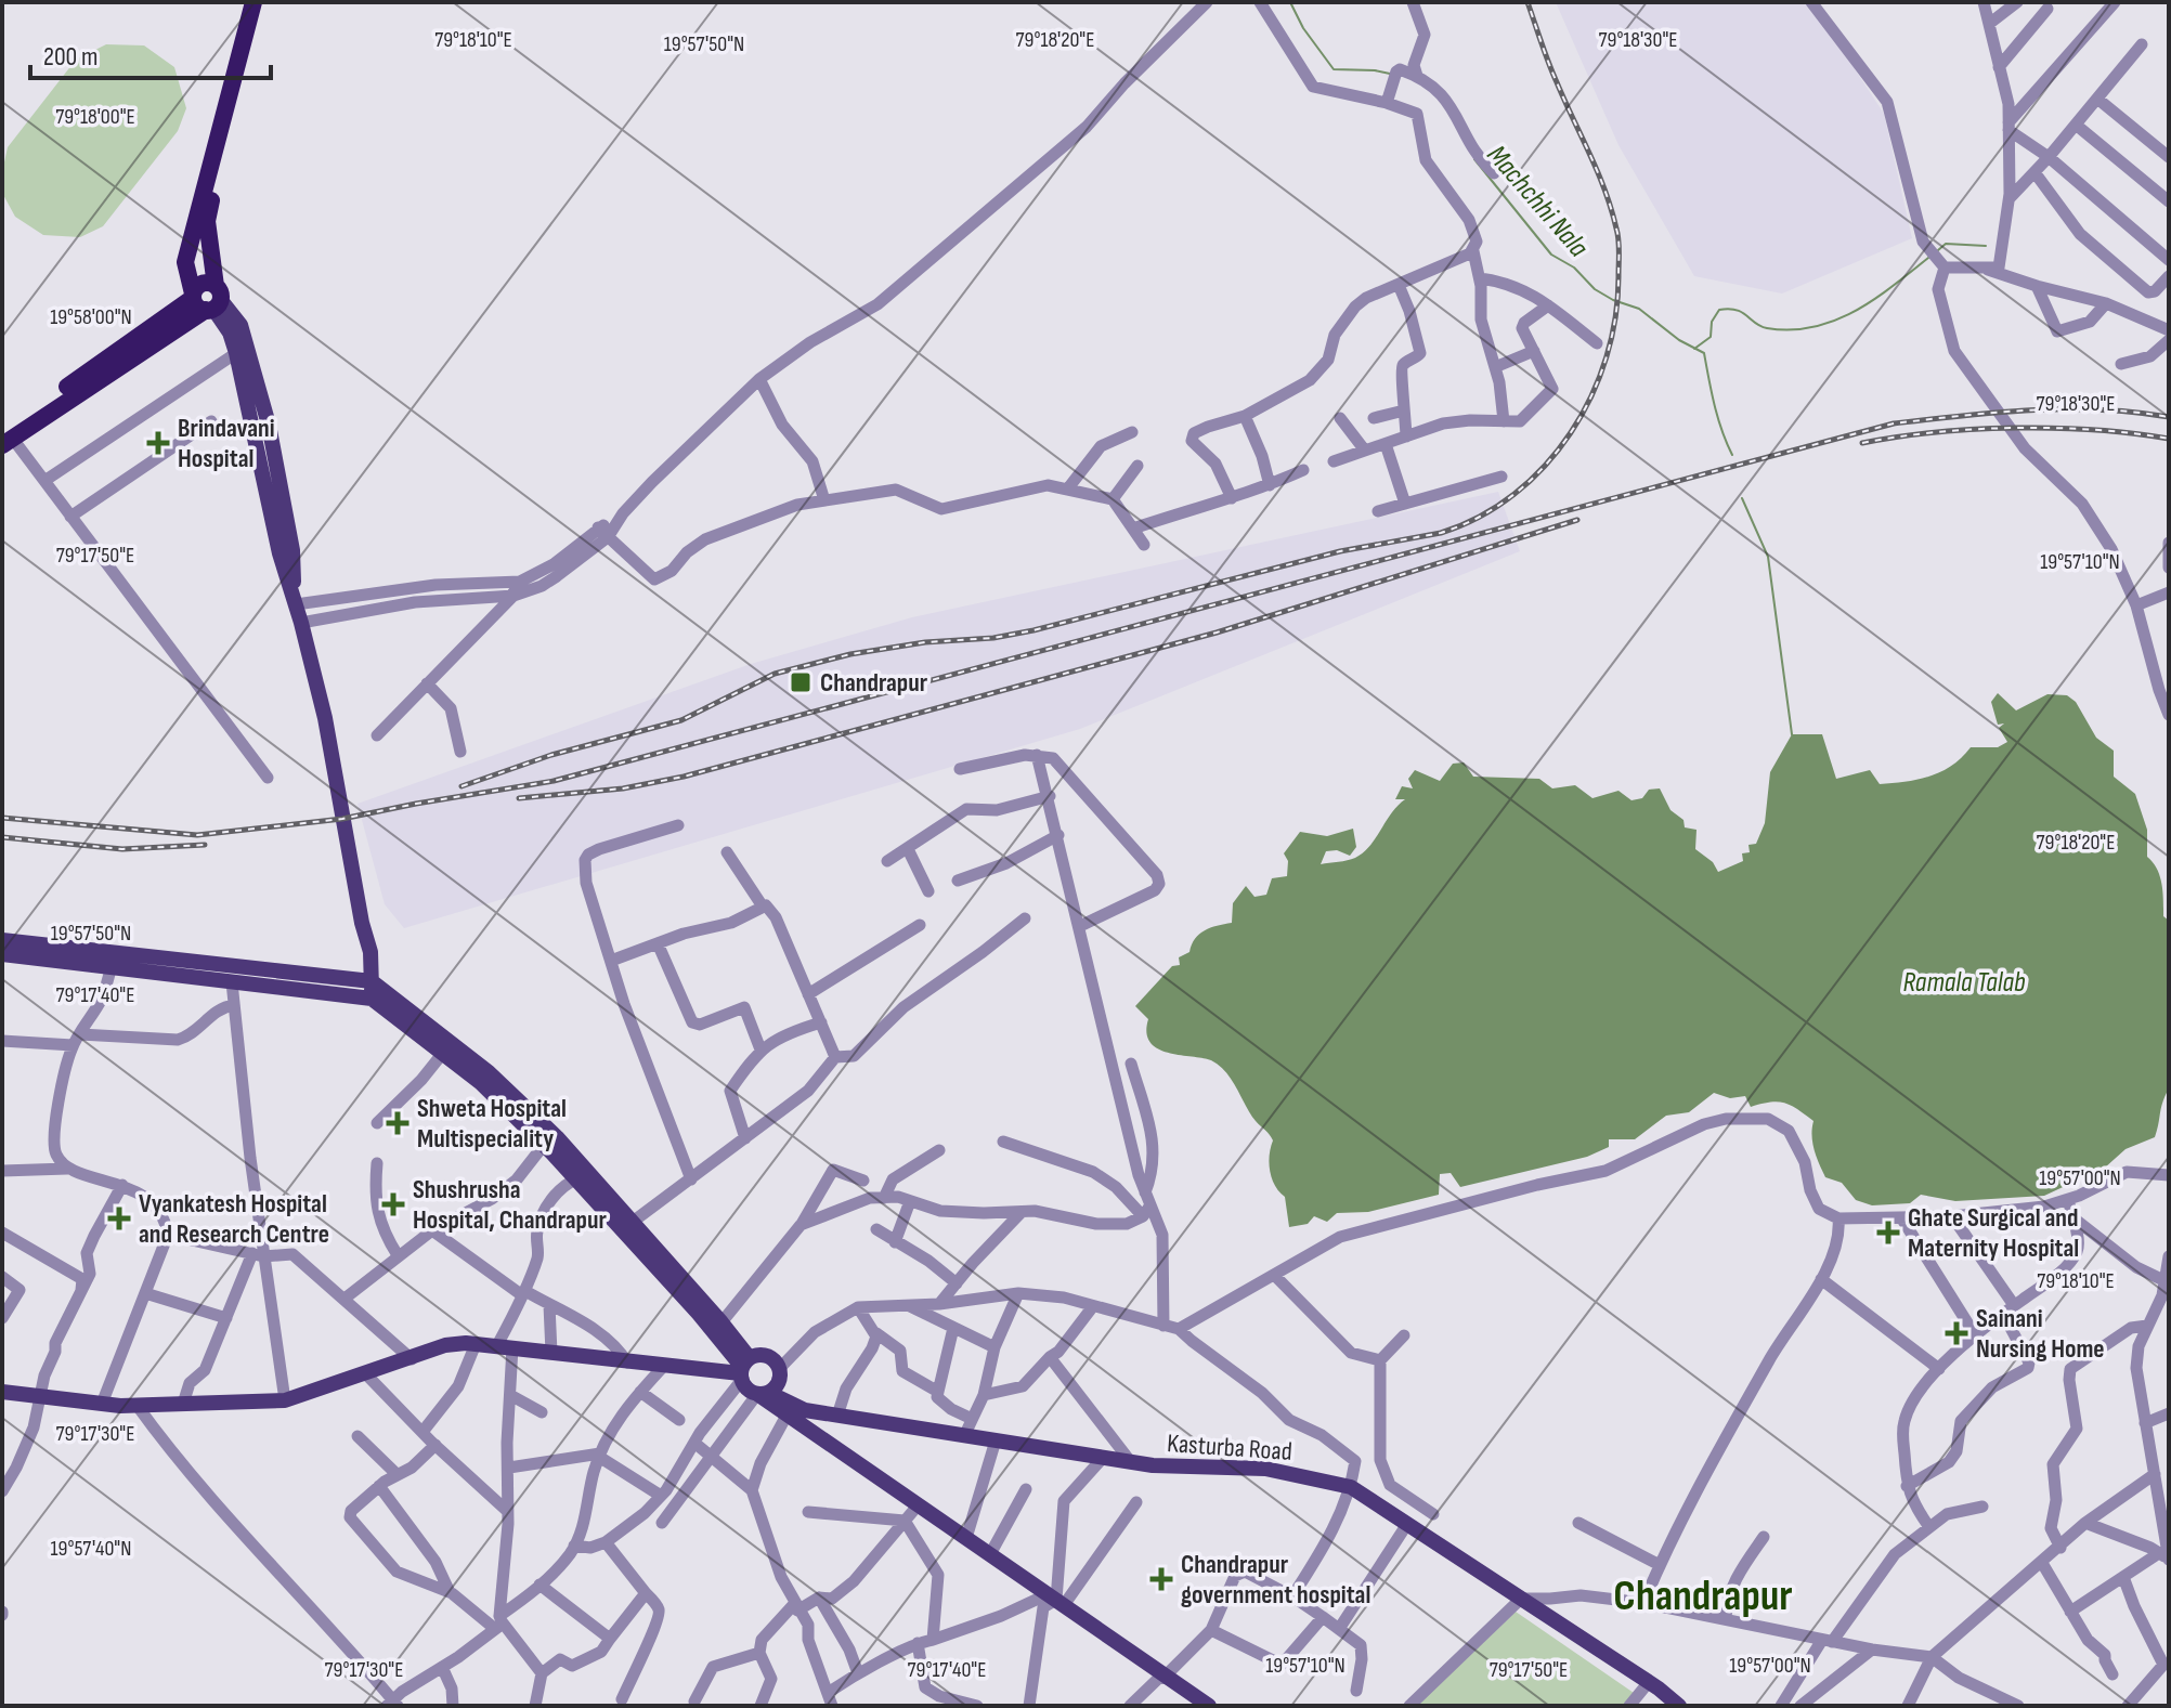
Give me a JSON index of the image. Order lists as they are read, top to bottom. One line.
{"streets":{"main road":["Kasturba Road"]},"districts":["Chandrapur"],"water":["Machchhi Nala","Ramala Talab"],"places":{"health":["Brindavani Hospital","Shweta Hospital Multispeciality","Shushrusha Hospital, Chandrapur","Vyankatesh Hospital and Research Centre","Ghate Surgical and Maternity Hospital","Sainani Nursing Home","Chandrapur government hospital"],"transit":["Chandrapur"]},"scale_bar":"200 m","coordinates":["79°18'10\"E","79°18'20\"E","79°18'30\"E","19°57'50\"N","79°18'00\"E","19°58'00\"N","79°17'50\"E","19°57'10\"N","79°17'40\"E","19°57'00\"N","79°17'30\"E","19°57'40\"N"]}
